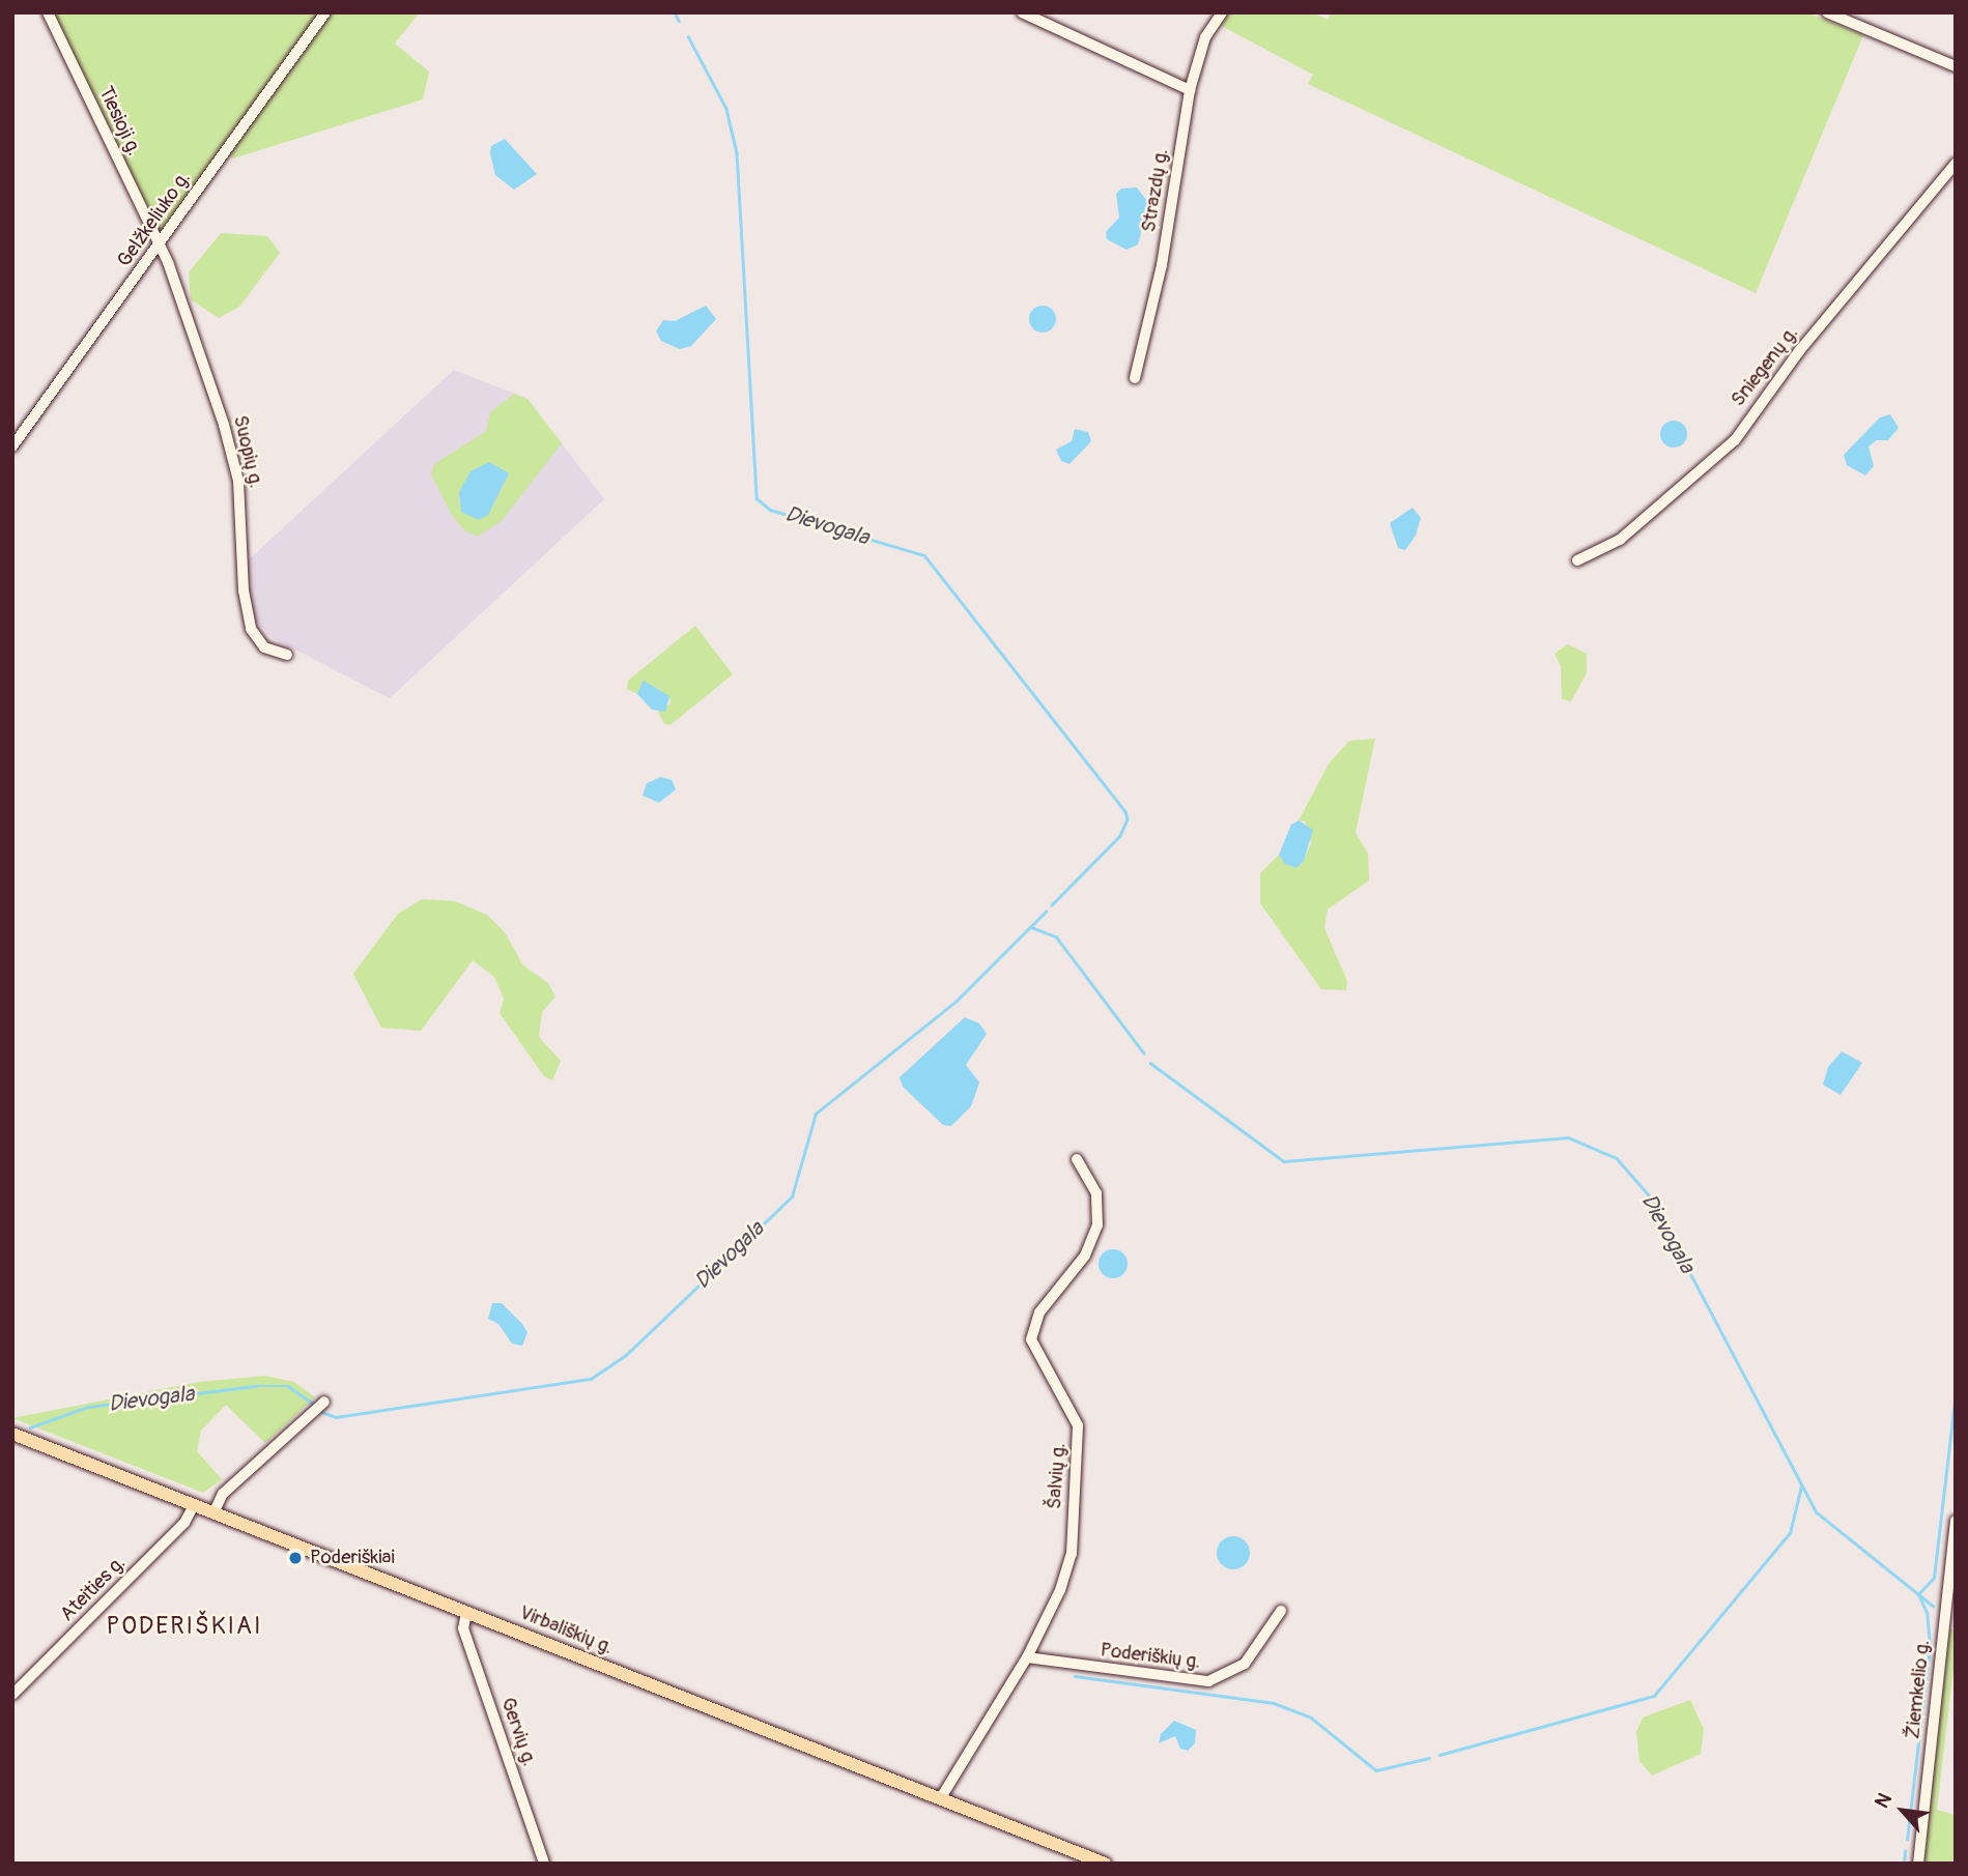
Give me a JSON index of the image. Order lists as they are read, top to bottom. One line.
{"streets":{"main road":["Virbališkių g."],"street":["Tiesioji g.","Strazdų g.","Gelžkeliuko g.","Sniegenų g.","Suopių g.","Šalvių g.","Ateities g.","Poderiškių g.","Žiemkelio g.","Gervių g."]},"crossings":[["Tiesioji g.","Gelžkeliuko g."],["Tiesioji g.","Suopių g."],["Gelžkeliuko g.","Suopių g."],["Šalvių g.","Virbališkių g."],["Šalvių g.","Poderiškių g."],["Ateities g.","Virbališkių g."],["Virbališkių g.","Gervių g."]],"districts":["PODERIŠKIAI"],"water":["Dievogala"],"places":["Poderiškiai"],"north":"top left"}
